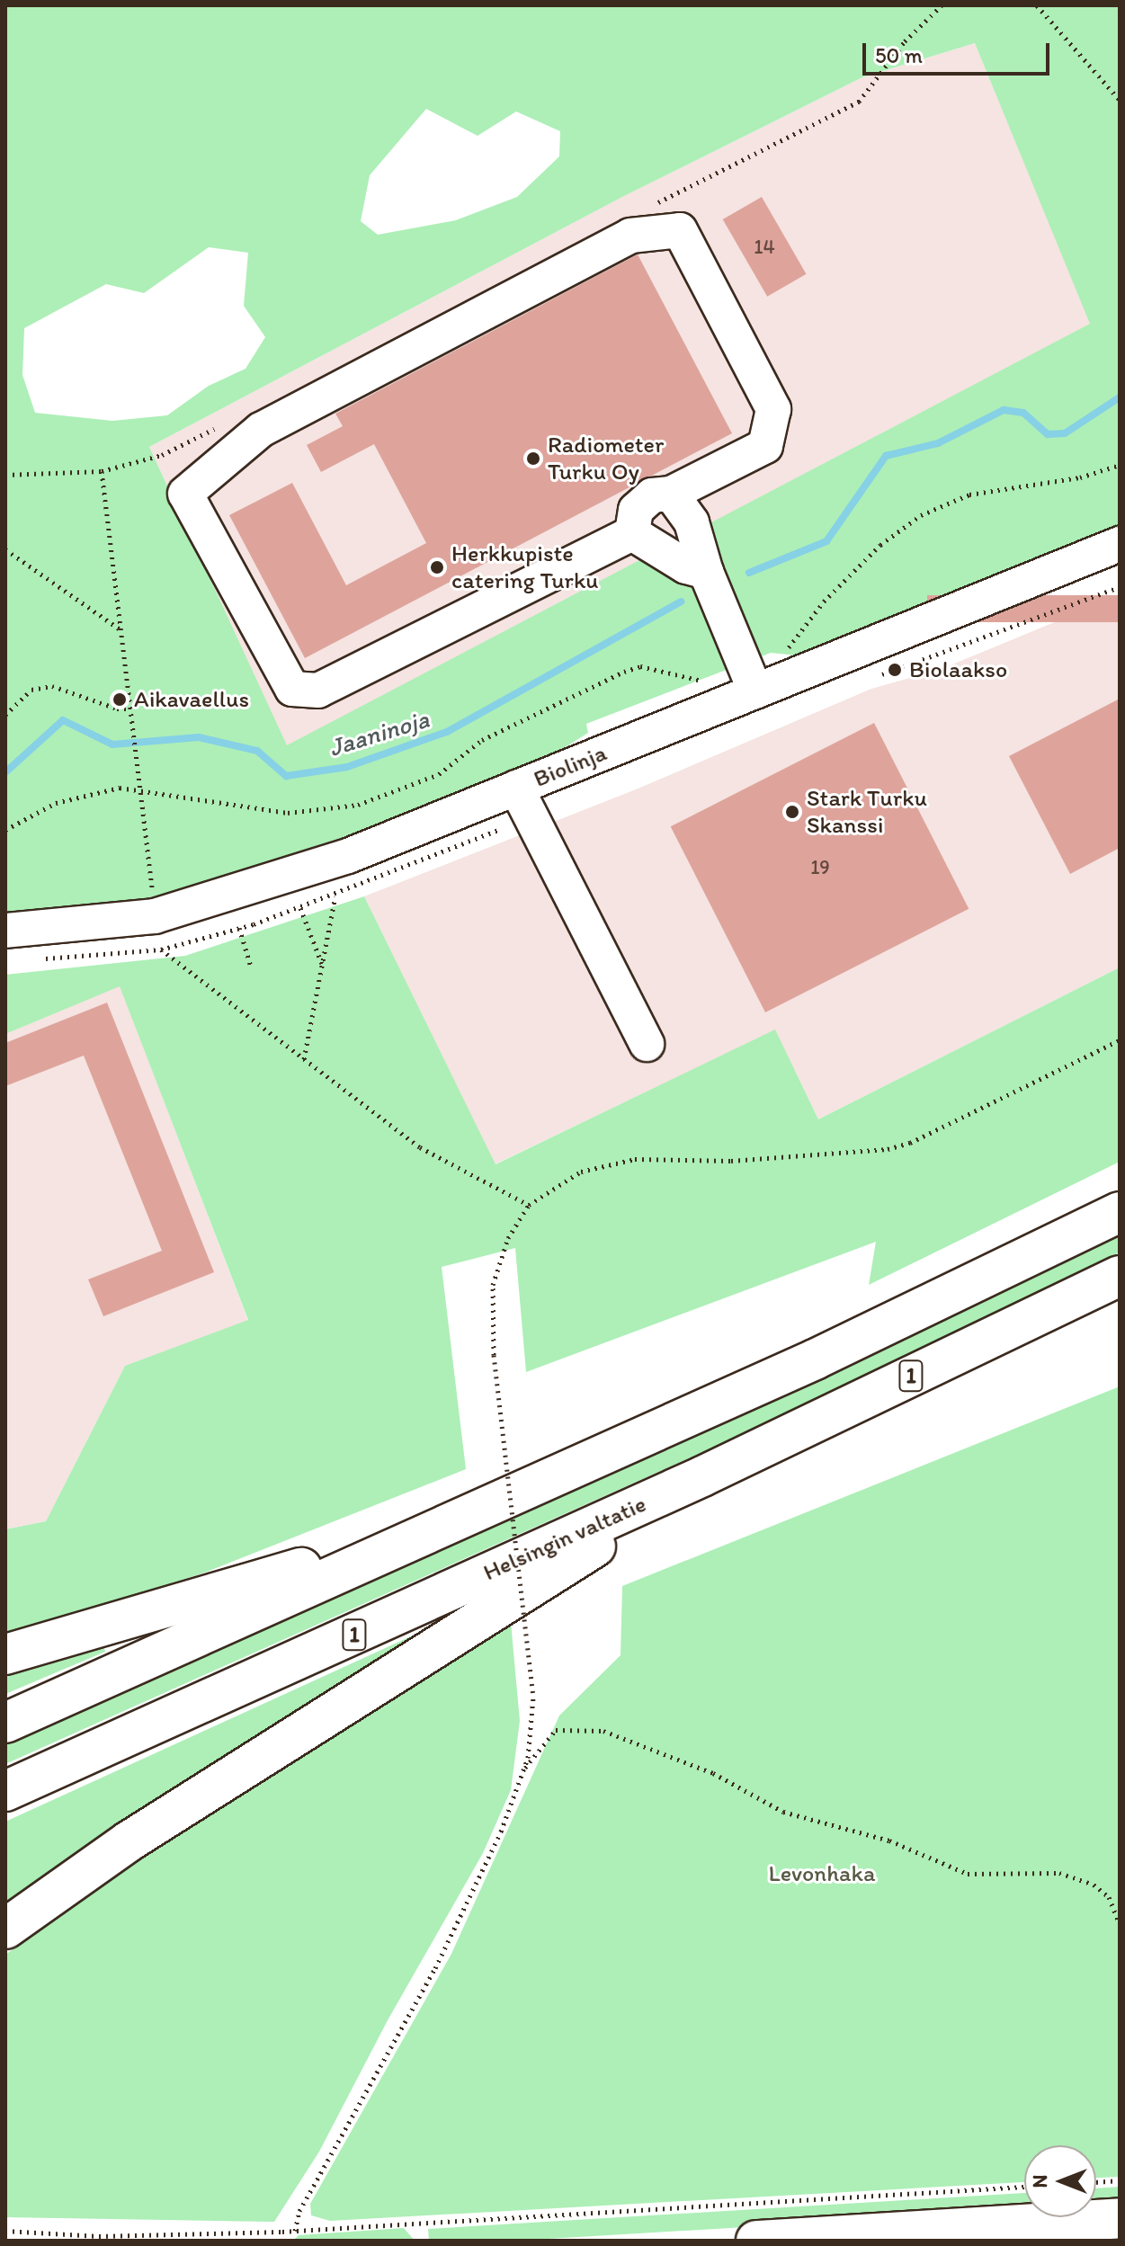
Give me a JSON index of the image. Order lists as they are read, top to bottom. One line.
{"streets":{"main road":["1","Helsingin valtatie"],"street":["Biolinja"]},"water":["Jaaninoja"],"parks":["Levonhaka"],"places":["Radiometer Turku Oy","Herkkupiste catering Turku","Biolaakso","Aikavaellus","Stark Turku Skanssi"],"house_numbers":["14","19"],"scale_bar":"50 m","north":"left"}
